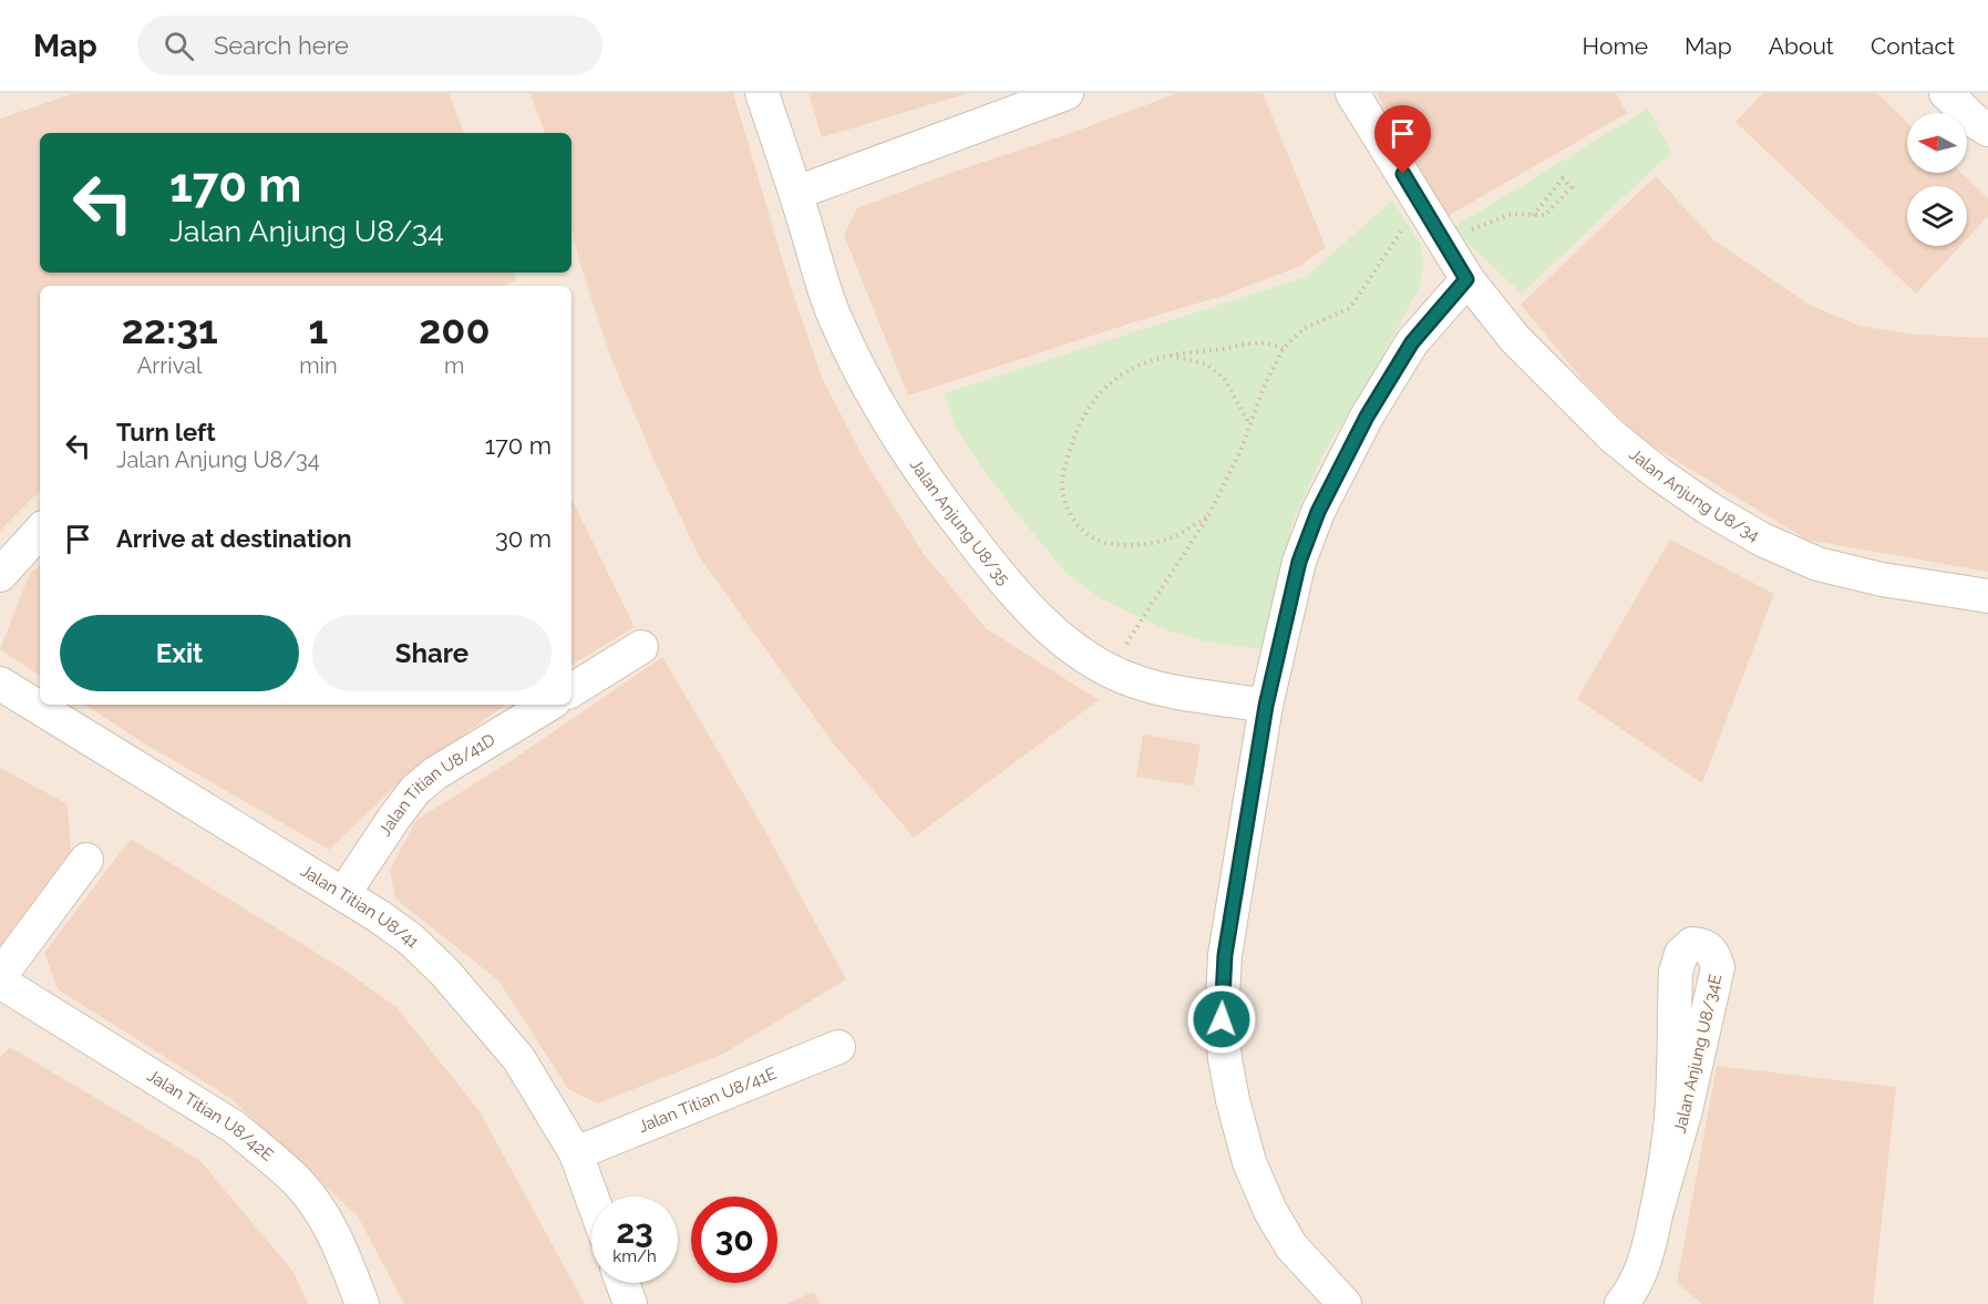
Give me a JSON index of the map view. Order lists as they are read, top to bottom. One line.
{"streets":{"street":["Jalan Anjung U8/34","Jalan Anjung U8/35","Jalan Titian U8/41D","Jalan Titian U8/41","Jalan Anjung U8/34E","Jalan Titian U8/41E","Jalan Titian U8/42E"]},"crossings":[["Jalan Titian U8/41D","Jalan Titian U8/41"],["Jalan Titian U8/41","Jalan Titian U8/41E"]],"north":"left","page":{"header":"Map","search":"Search here","nav":["Home","Map","About","Contact"],"turn":["170 m","Jalan Anjung U8/34"],"eta":["22:31","Arrival","1","min","200","m"],"list":[{"name":"Turn left","note":"Jalan Anjung U8/34","value":"170 m"},{"name":"Arrive at destination","value":"30 m"}],"buttons":["Exit","Share"],"speed":"23 km/h","limit":"30"}}
